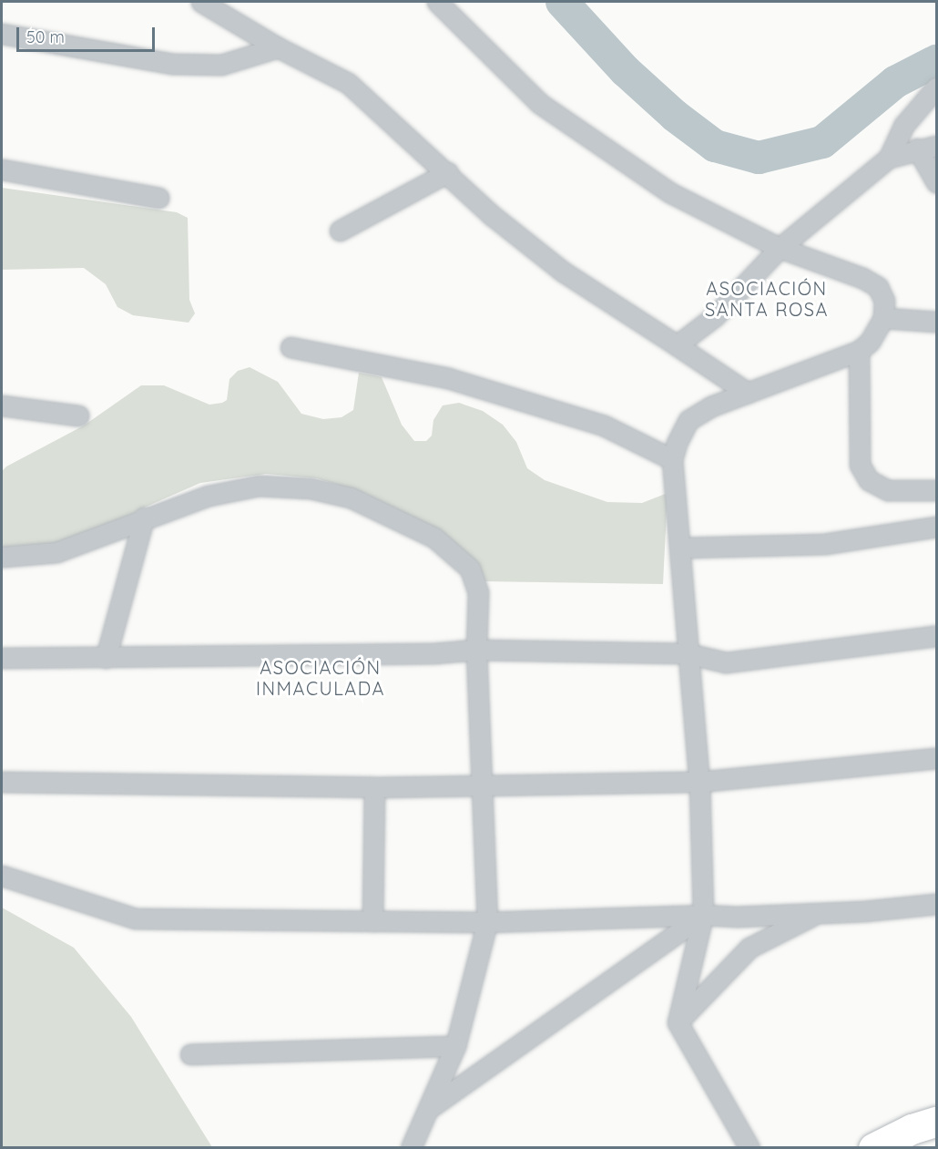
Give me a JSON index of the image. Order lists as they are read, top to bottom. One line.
{"districts":["ASOCIACIÓN SANTA ROSA","ASOCIACIÓN INMACULADA"],"scale_bar":"50 m"}
